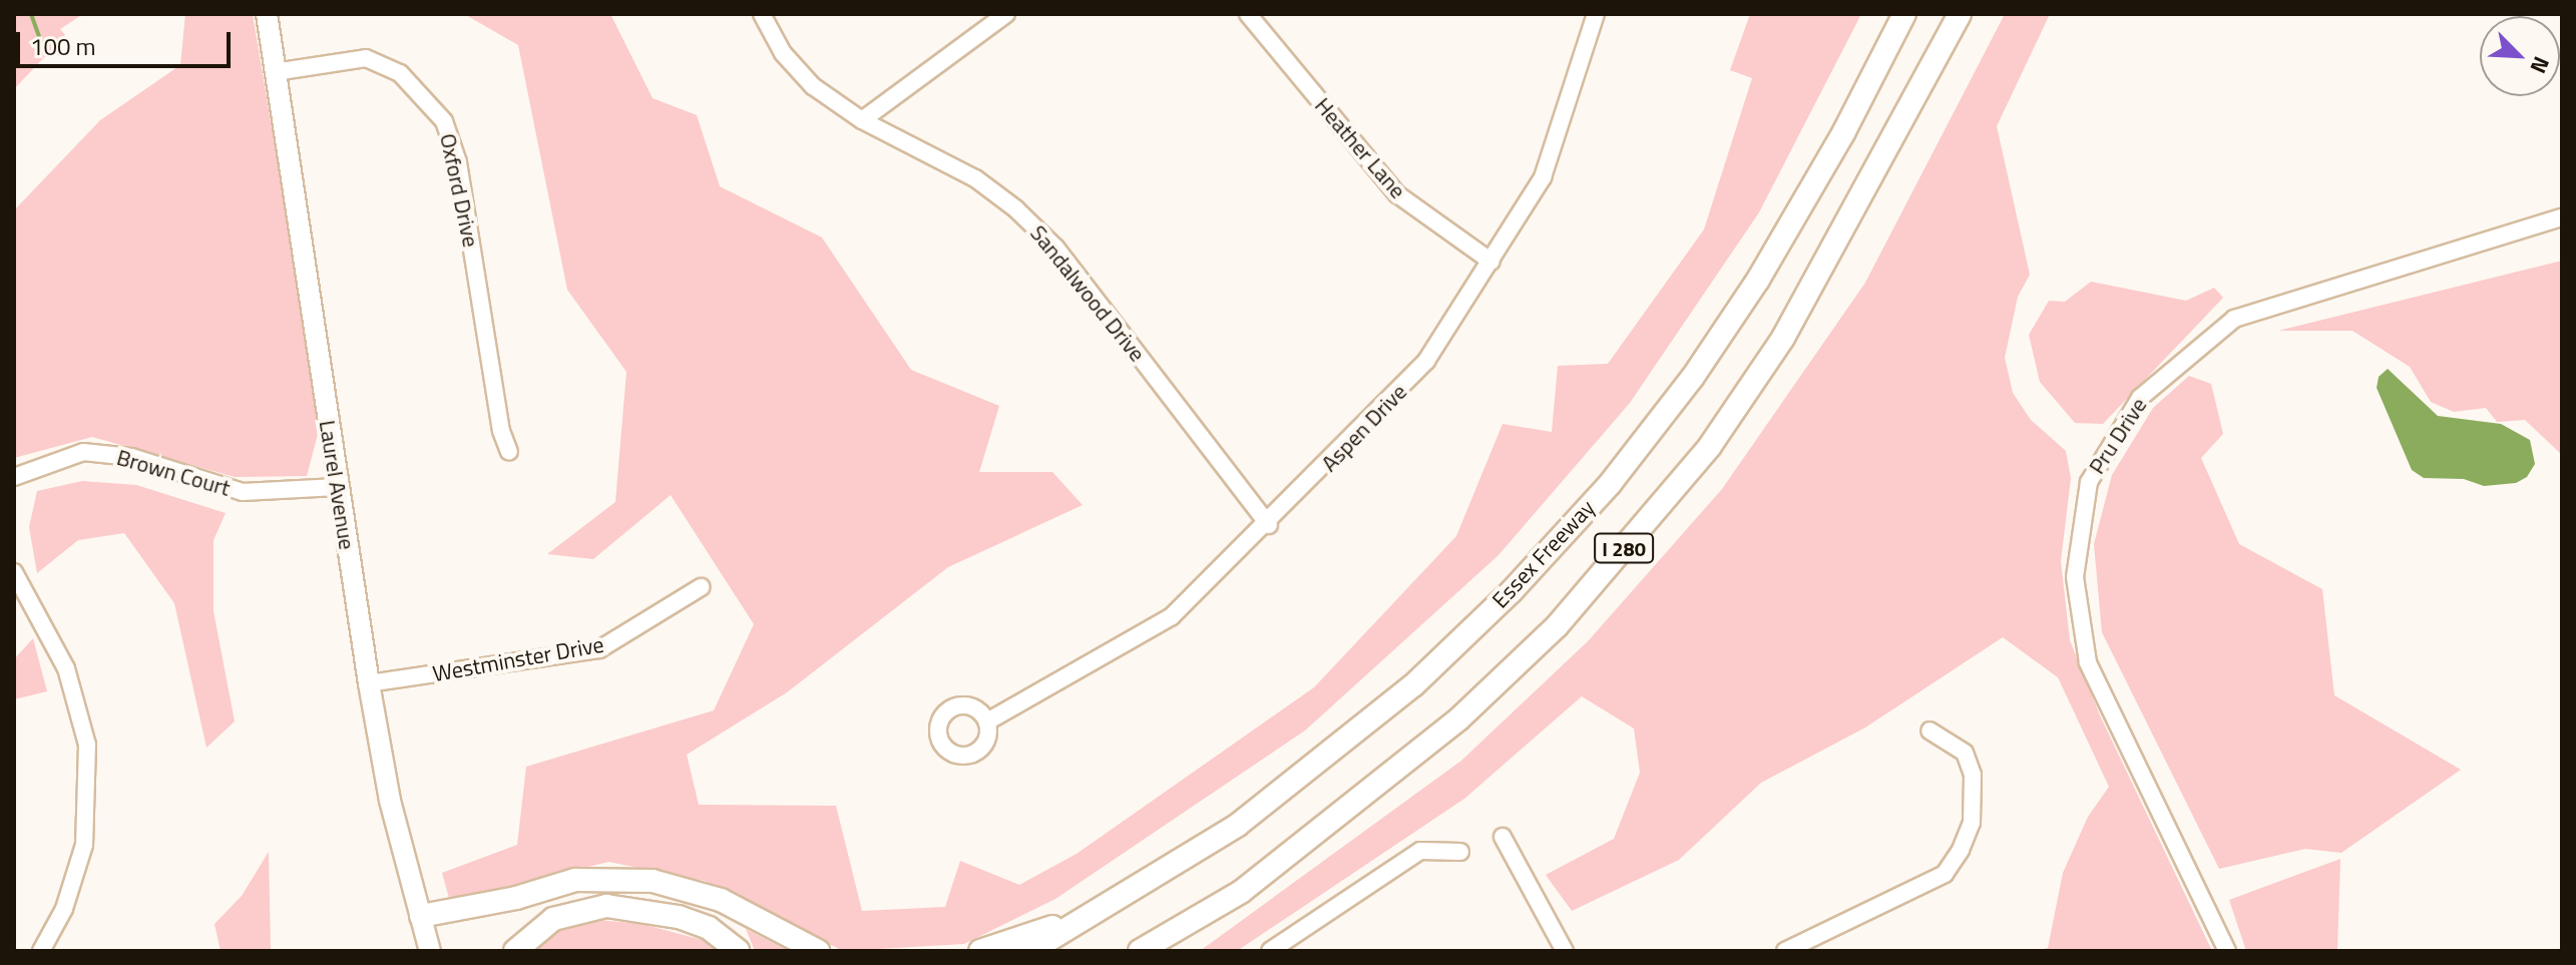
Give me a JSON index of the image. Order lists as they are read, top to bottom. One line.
{"streets":{"highway":["I 280","Essex Freeway"],"main road":["Laurel Avenue"],"street":["Heather Lane","Oxford Drive","Sandalwood Drive","Aspen Drive","Pru Drive","Brown Court","Westminster Drive"]},"crossings":[["Heather Lane","Aspen Drive"],["Oxford Drive","Laurel Avenue"],["Sandalwood Drive","Aspen Drive"],["Brown Court","Laurel Avenue"],["Laurel Avenue","Westminster Drive"]],"scale_bar":"100 m","north":"bottom right"}
